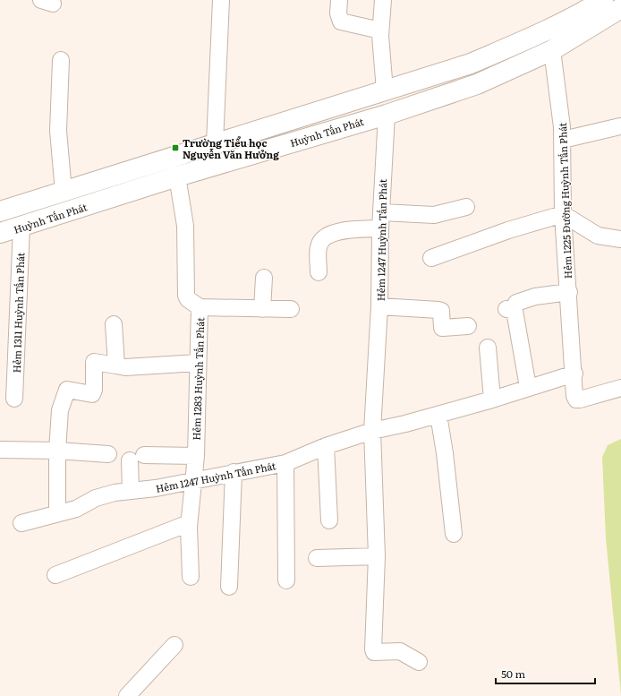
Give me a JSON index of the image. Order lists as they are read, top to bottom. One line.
{"streets":{"main road":["Huỳnh Tấn Phát"],"street":["Hẻm 1225 Đường Huỳnh Tấn Phát","Hẻm 1247 Huỳnh Tấn Phát","Hẻm 1311 Huỳnh Tấn Phát","Hẻm 1283 Huỳnh Tấn Phát"]},"crossings":[["Huỳnh Tấn Phát","Hẻm 1225 Đường Huỳnh Tấn Phát"],["Huỳnh Tấn Phát","Hẻm 1247 Huỳnh Tấn Phát"],["Huỳnh Tấn Phát","Hẻm 1311 Huỳnh Tấn Phát"],["Huỳnh Tấn Phát","Hẻm 1283 Huỳnh Tấn Phát"],["Hẻm 1247 Huỳnh Tấn Phát","Hẻm 1283 Huỳnh Tấn Phát"]],"places":{"transit":["Trường Tiểu học Nguyễn Văn Hưởng"]},"scale_bar":"50 m"}
